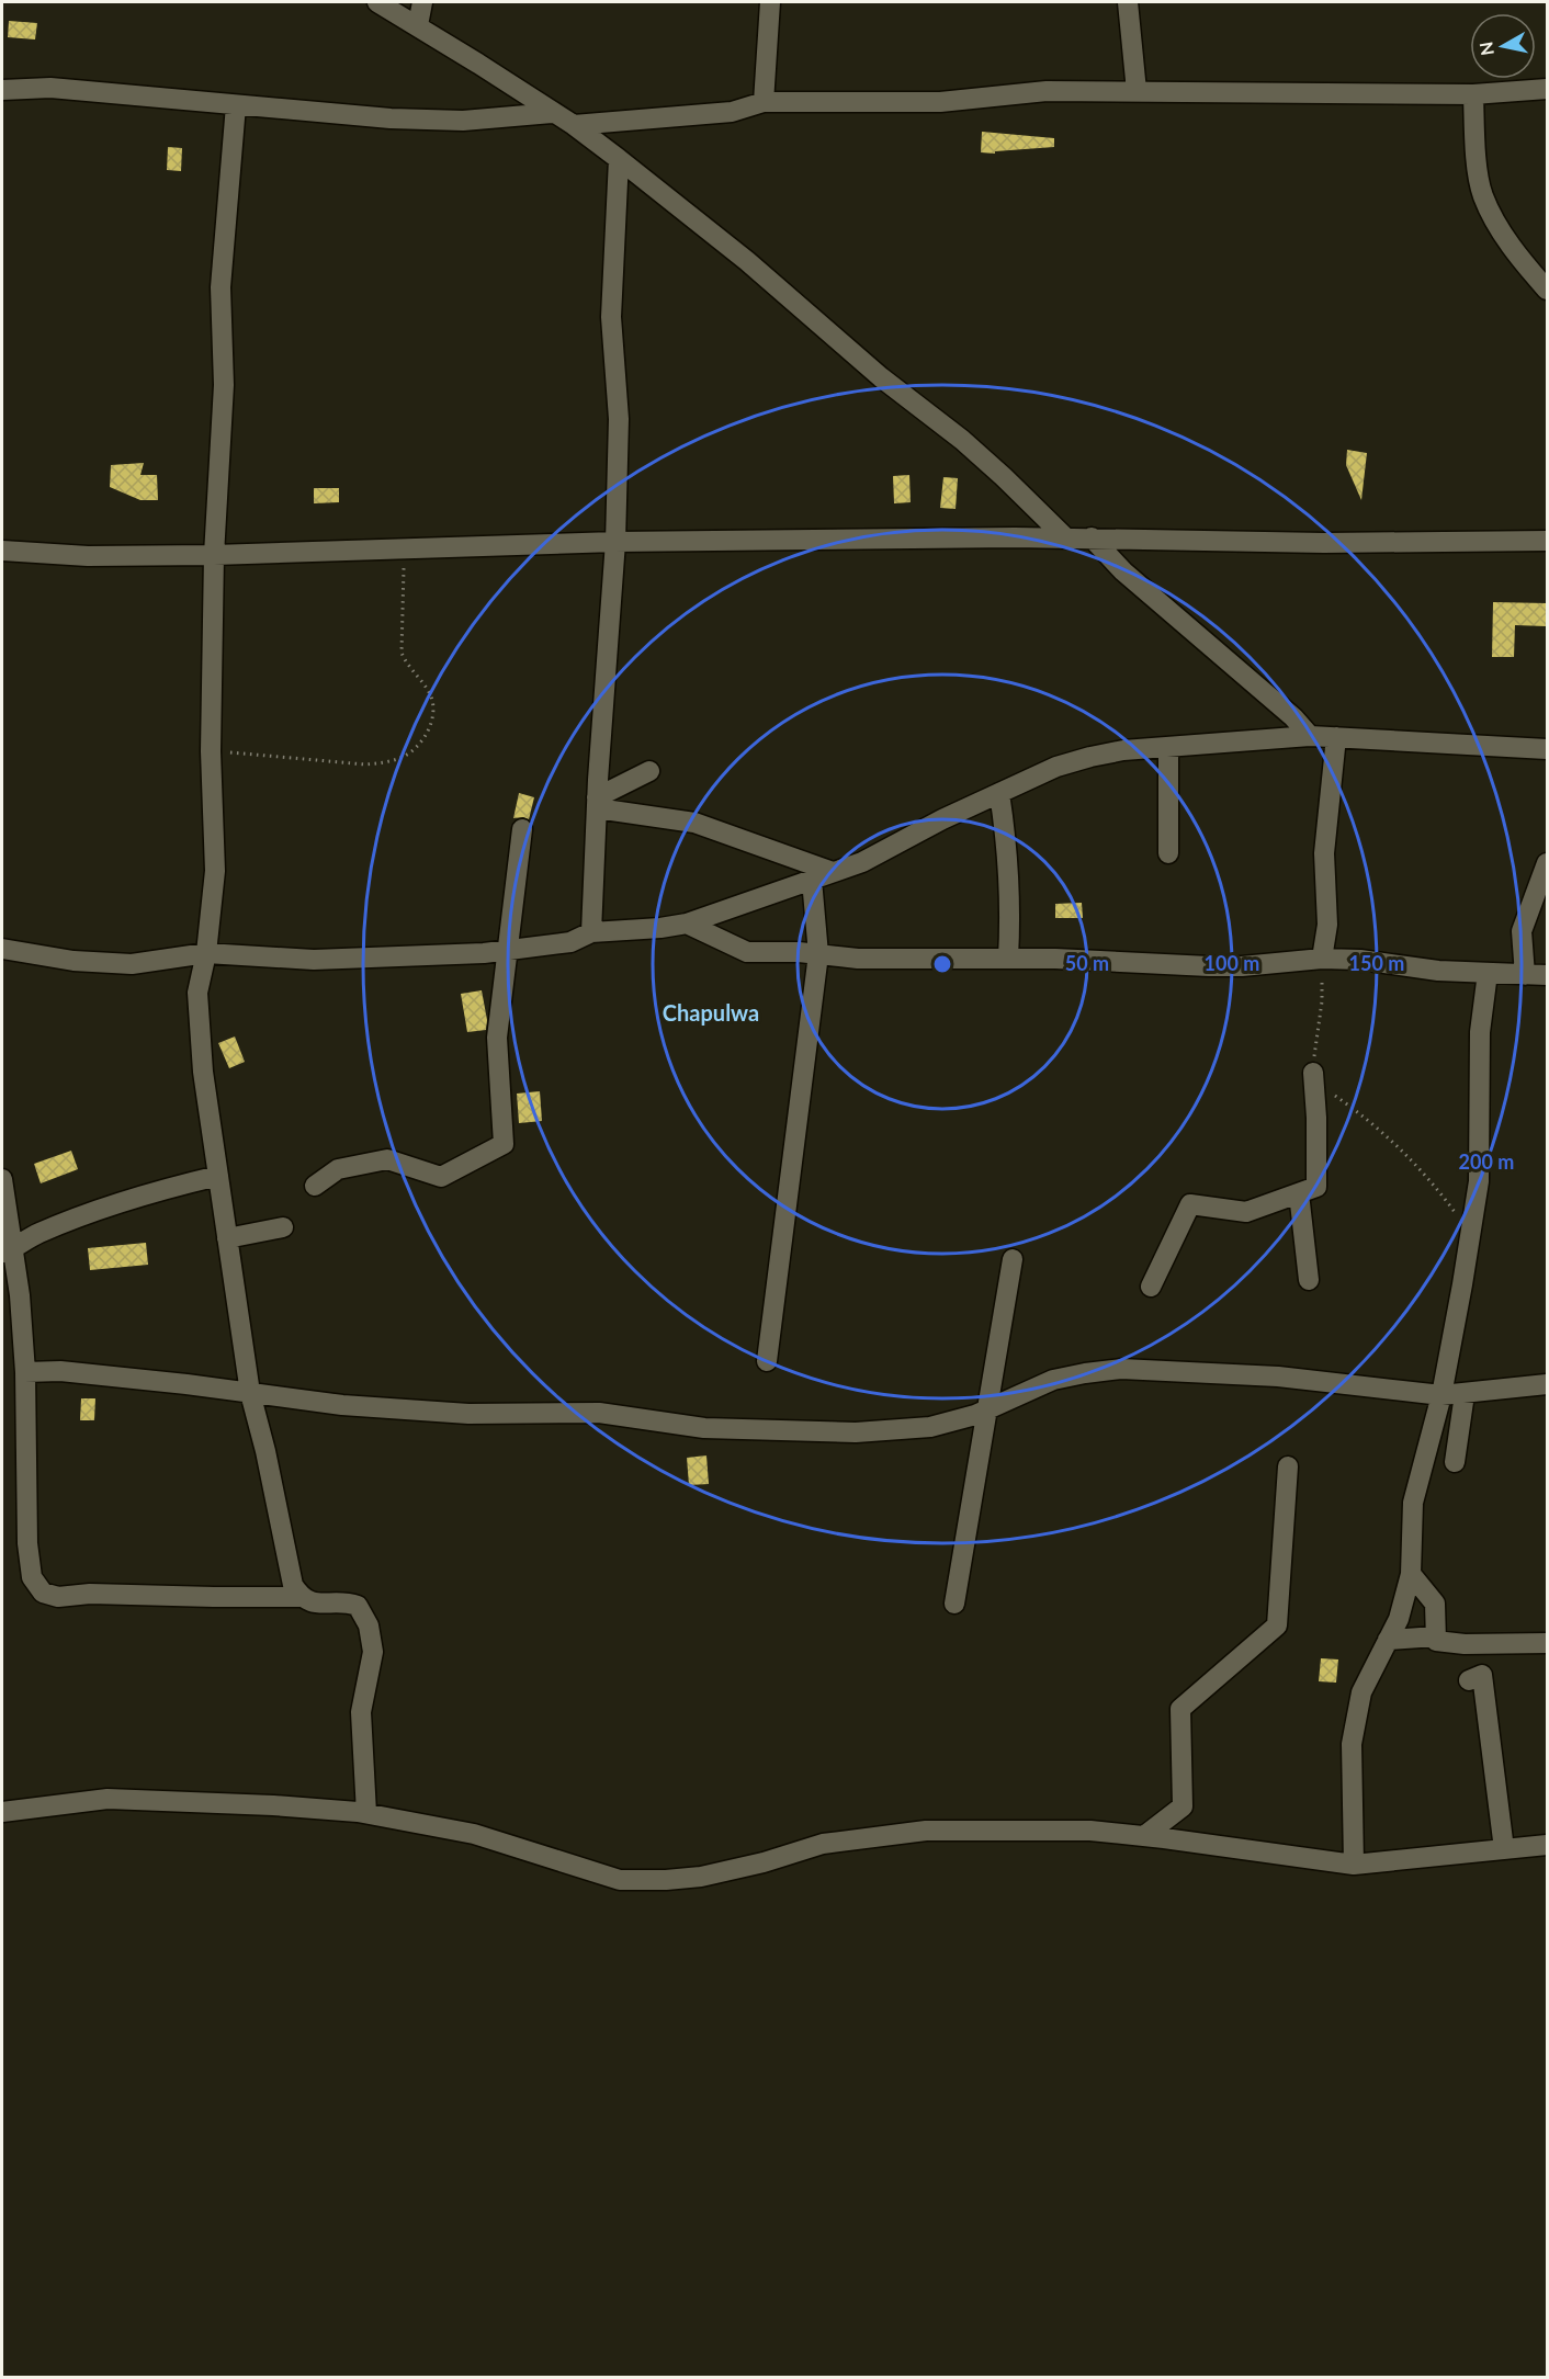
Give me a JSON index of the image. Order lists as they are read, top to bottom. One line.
{"districts":["Chapulwa"],"north":"left","rings":["50 m","100 m","150 m","200 m"]}
